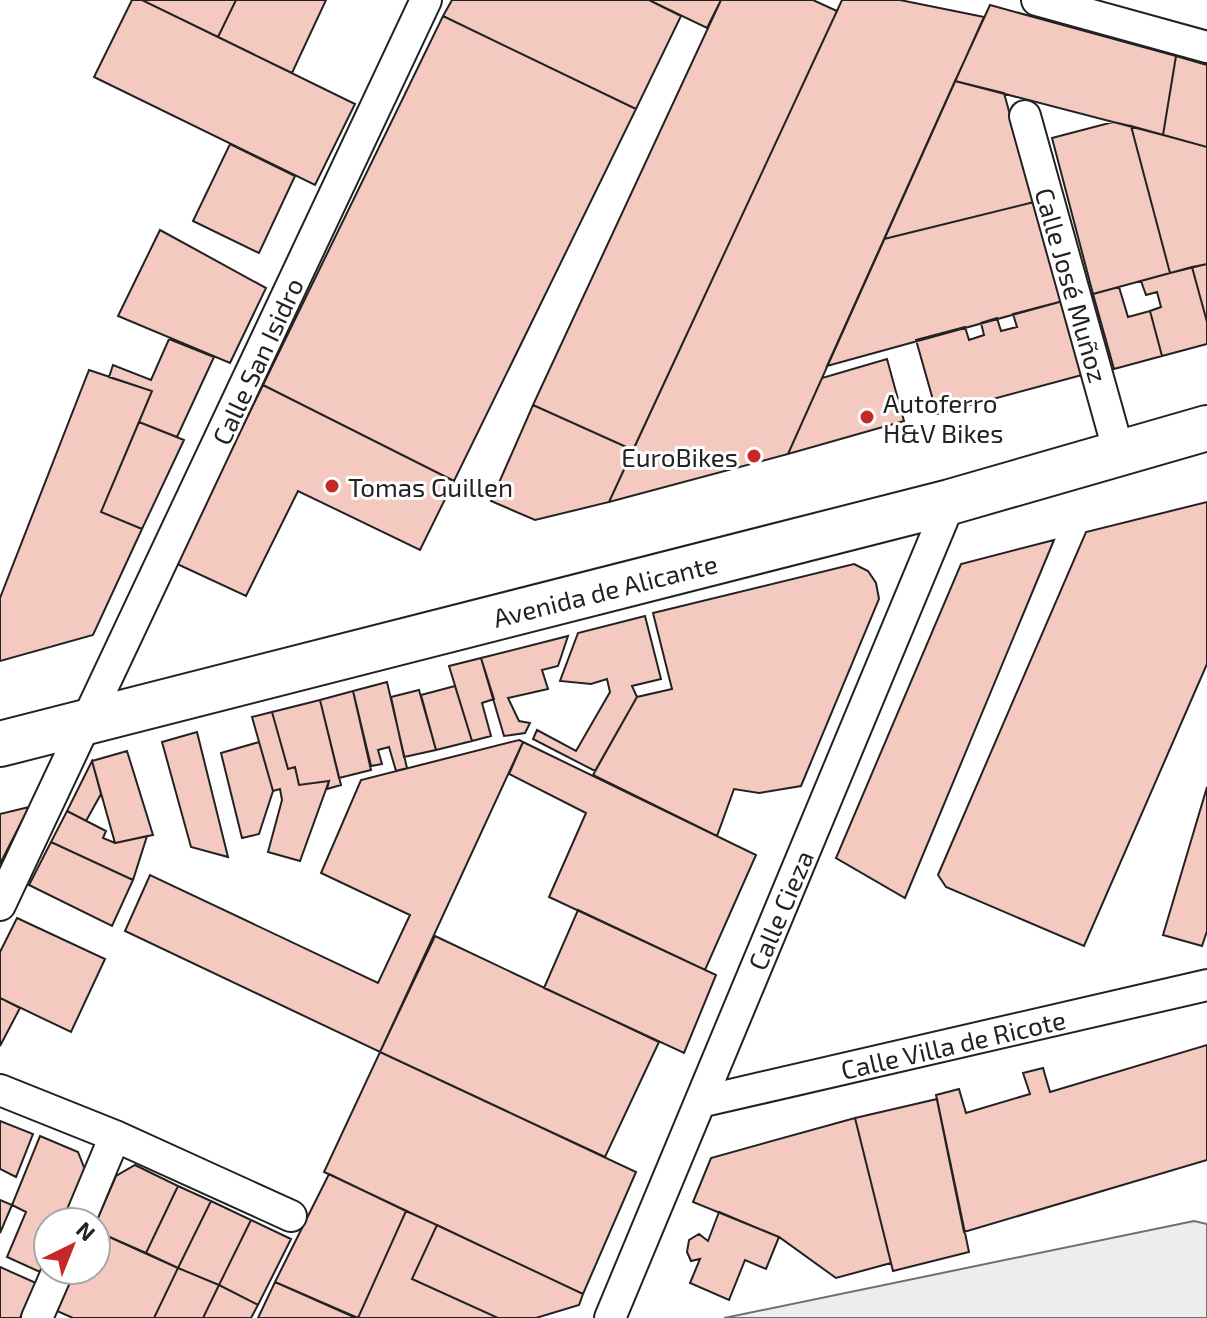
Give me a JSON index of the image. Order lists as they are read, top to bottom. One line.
{"streets":{"main road":["Avenida de Alicante"],"street":["Calle José Muñoz","Calle San Isidro","Calle Cieza","Calle Villa de Ricote"]},"crossings":[["Calle José Muñoz","Avenida de Alicante"],["Calle San Isidro","Avenida de Alicante"],["Avenida de Alicante","Calle Cieza"],["Calle Cieza","Calle Villa de Ricote"]],"places":["Autoferro H&V Bikes","EuroBikes","Tomas Guillen"],"north":"top right"}
